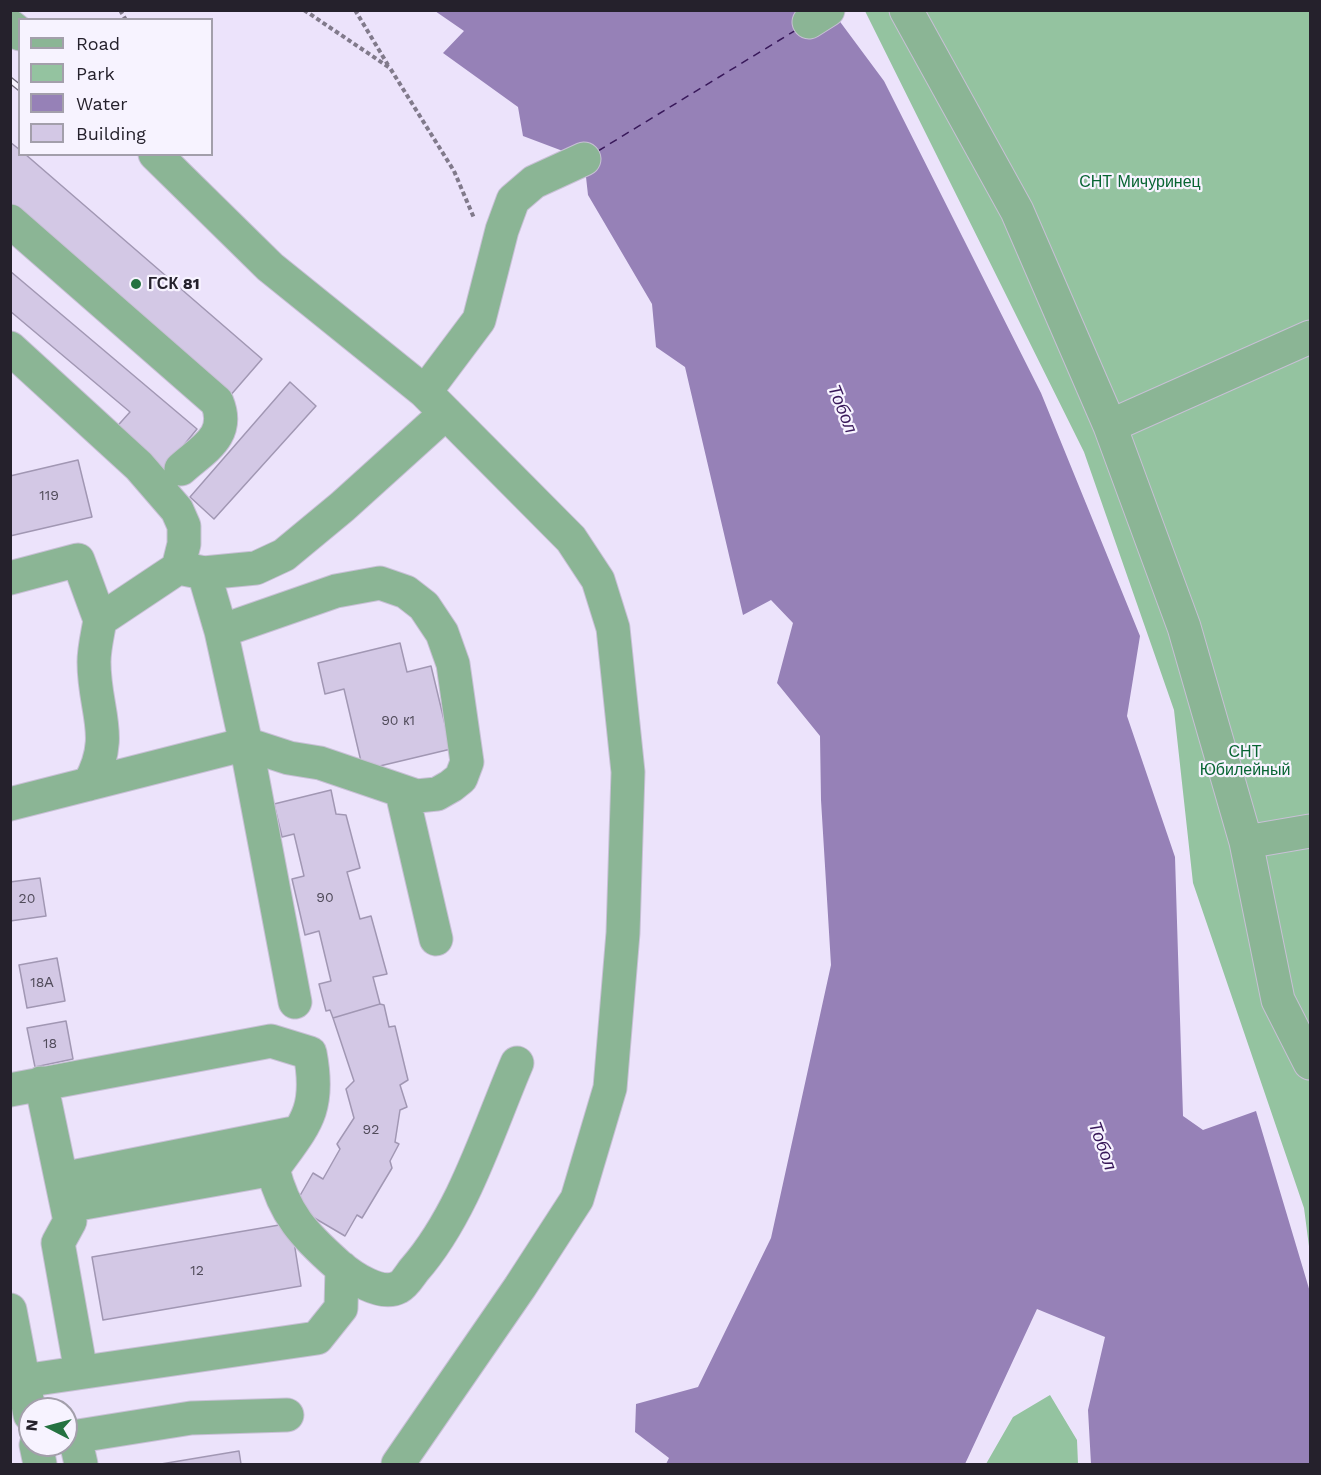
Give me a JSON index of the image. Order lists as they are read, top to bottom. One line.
{"water":["Тобол"],"parks":["СНТ Мичуринец","СНТ Юбилейный"],"places":["ГСК 81"],"house_numbers":["119","90 к1","90","20","18А","18","92","12"],"legend":["Road","Park","Water","Building"],"north":"left"}
